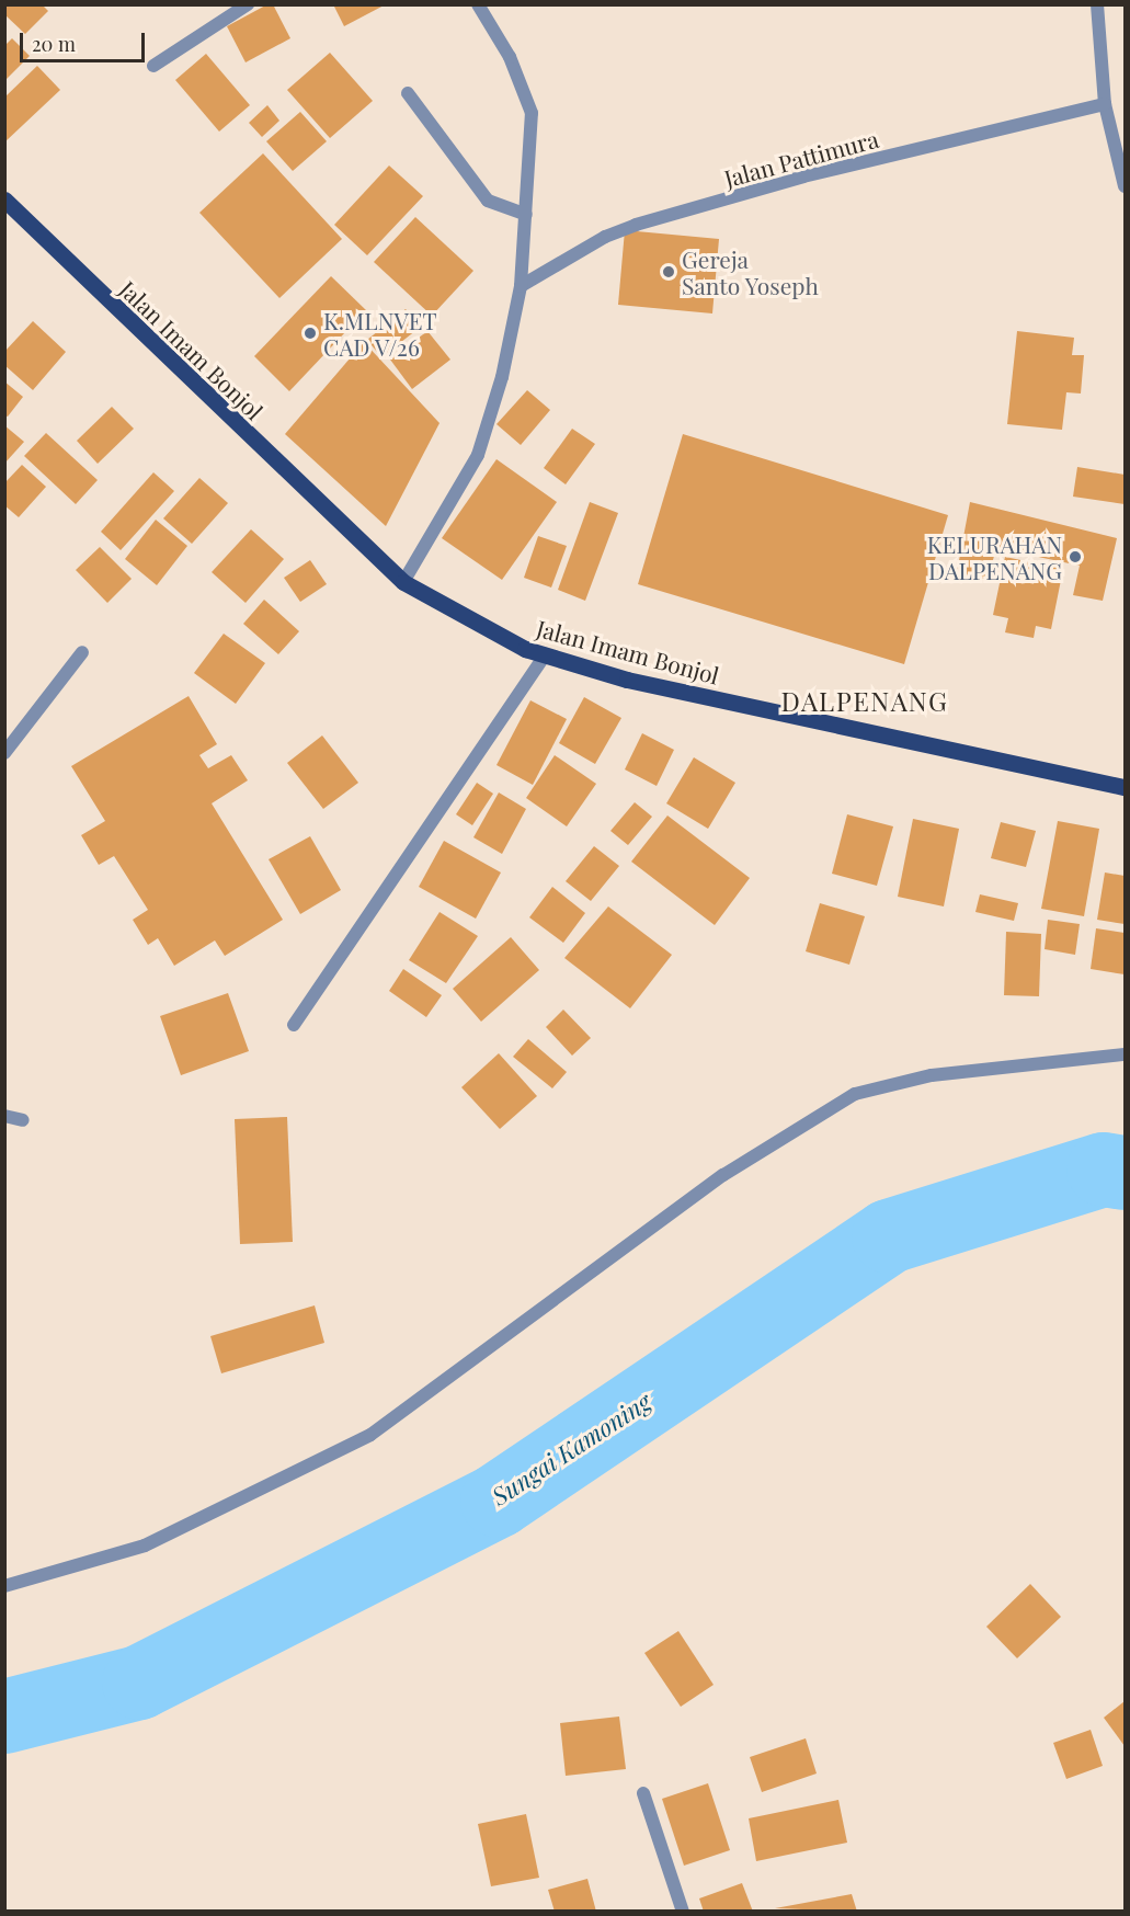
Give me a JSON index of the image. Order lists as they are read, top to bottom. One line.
{"streets":{"main road":["Jalan Imam Bonjol"],"street":["Jalan Pattimura"]},"districts":["DALPENANG"],"water":["Sungai Kamoning"],"places":["Gereja Santo Yoseph","K.MLNVET CAD V/26","KELURAHAN DALPENANG"],"scale_bar":"20 m"}
